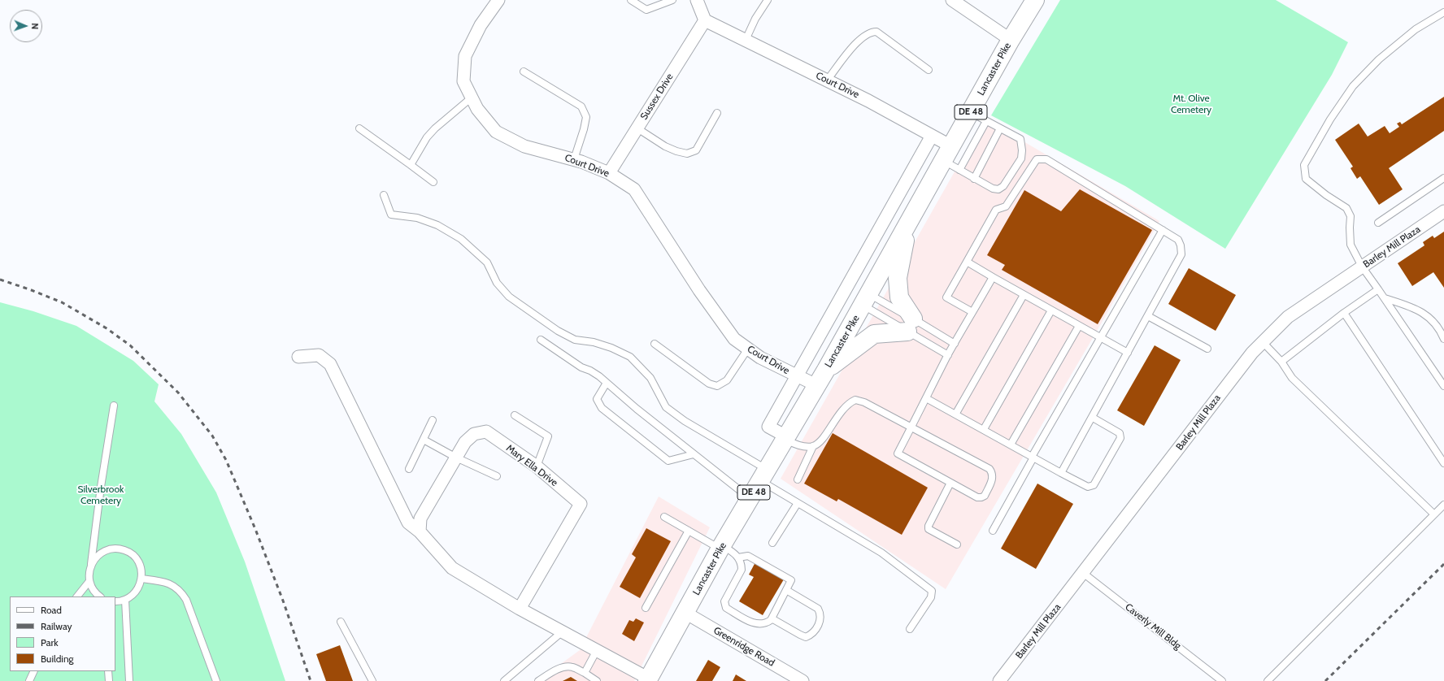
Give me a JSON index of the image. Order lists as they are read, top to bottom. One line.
{"streets":{"main road":["Lancaster Pike","DE 48"],"street":["Court Drive","Sussex Drive","Barley Mill Plaza","Mary Ella Drive","Greenridge Road"],"lane":["Caverly Mill Bldg"]},"crossings":[["Lancaster Pike","Court Drive"],["Lancaster Pike","Greenridge Road"],["Court Drive","Sussex Drive"],["Barley Mill Plaza","Caverly Mill Bldg"]],"parks":["Mt. Olive Cemetery","Silverbrook Cemetery"],"legend":["Road","Railway","Park","Building"],"north":"right"}
